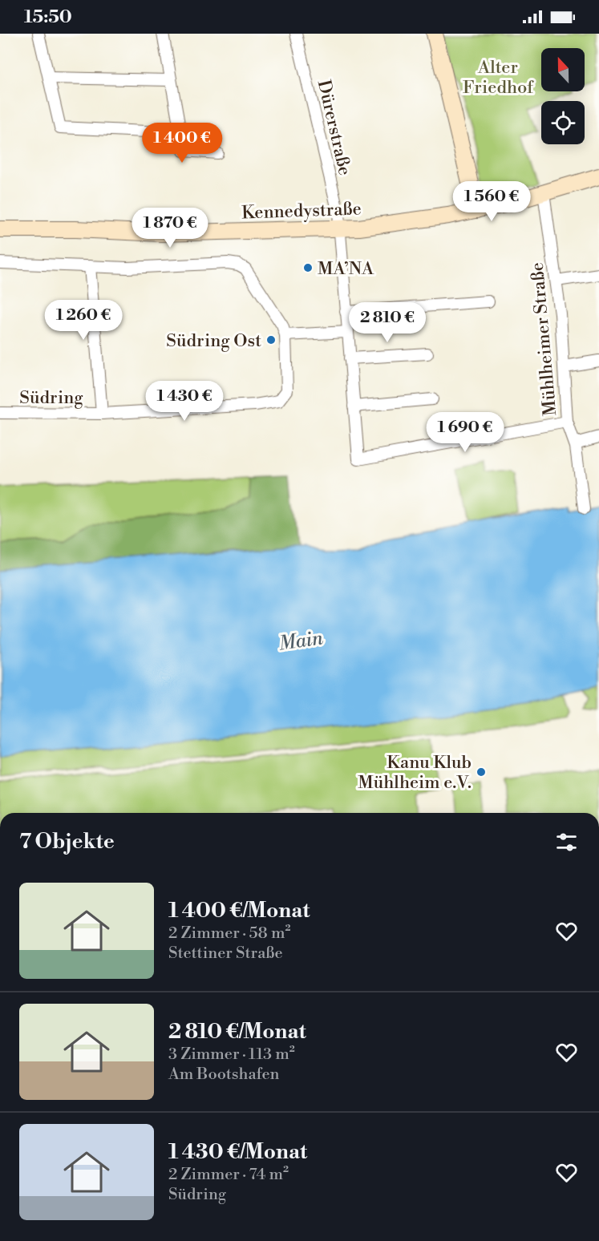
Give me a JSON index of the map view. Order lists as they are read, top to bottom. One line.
{"streets":{"main road":["Kennedystraße"],"street":["Dürerstraße","Mühlheimer Straße","Südring"]},"crossings":[["Dürerstraße","Kennedystraße"],["Dürerstraße","Mühlheimer Straße"],["Kennedystraße","Mühlheimer Straße"]],"water":["Main"],"parks":["Alter Friedhof"],"places":["MA’NA","Südring Ost","Kanu Klub Mühlheim e.V."],"north":"top","page":{"status":"15:50","price":["1 400 €","1 560 €","1 870 €","1 260 €","2 810 €","1 430 €","1 690 €"],"heading":"7 Objekte","list":[{"name":"1 400 €/Monat","note":"2 Zimmer · 58 m² · Stettiner Straße"},{"name":"2 810 €/Monat","note":"3 Zimmer · 113 m² · Am Bootshafen"},{"name":"1 430 €/Monat","note":"2 Zimmer · 74 m² · Südring"}]}}
